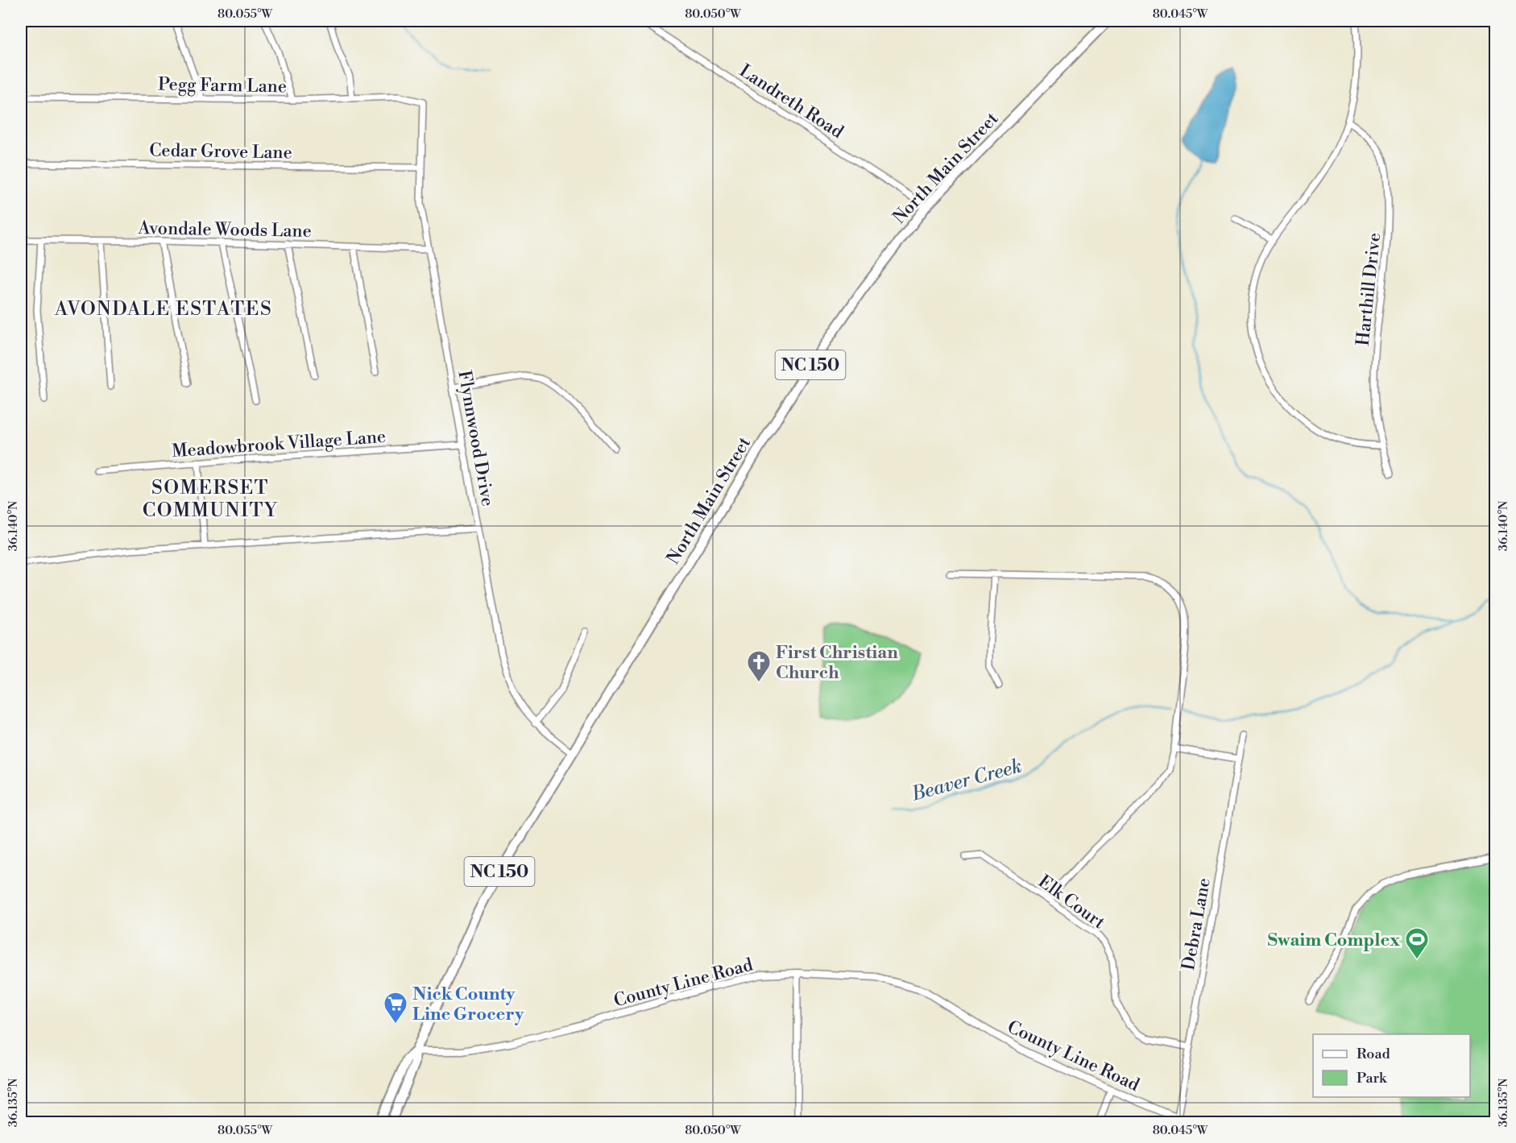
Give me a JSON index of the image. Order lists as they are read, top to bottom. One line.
{"streets":{"main road":["North Main Street","NC 150"],"street":["Pegg Farm Lane","Landreth Road","Cedar Grove Lane","Avondale Woods Lane","Harthill Drive","Flynnwood Drive","Meadowbrook Village Lane","Elk Court","Debra Lane","County Line Road"]},"crossings":[["Pegg Farm Lane","Flynnwood Drive"],["Landreth Road","North Main Street"],["Cedar Grove Lane","Flynnwood Drive"],["North Main Street","Flynnwood Drive"],["North Main Street","County Line Road"],["Avondale Woods Lane","Flynnwood Drive"],["Flynnwood Drive","Meadowbrook Village Lane"],["Elk Court","Debra Lane"],["Debra Lane","County Line Road"]],"districts":["AVONDALE ESTATES","SOMERSET COMMUNITY"],"water":["Beaver Creek"],"places":{"church":["First Christian Church"],"sports":["Swaim Complex"],"supermarket":["Nick County Line Grocery"]},"legend":["Road","Park"],"coordinates":["80.055°W","80.050°W","80.045°W","36.140°N","36.135°N"]}
